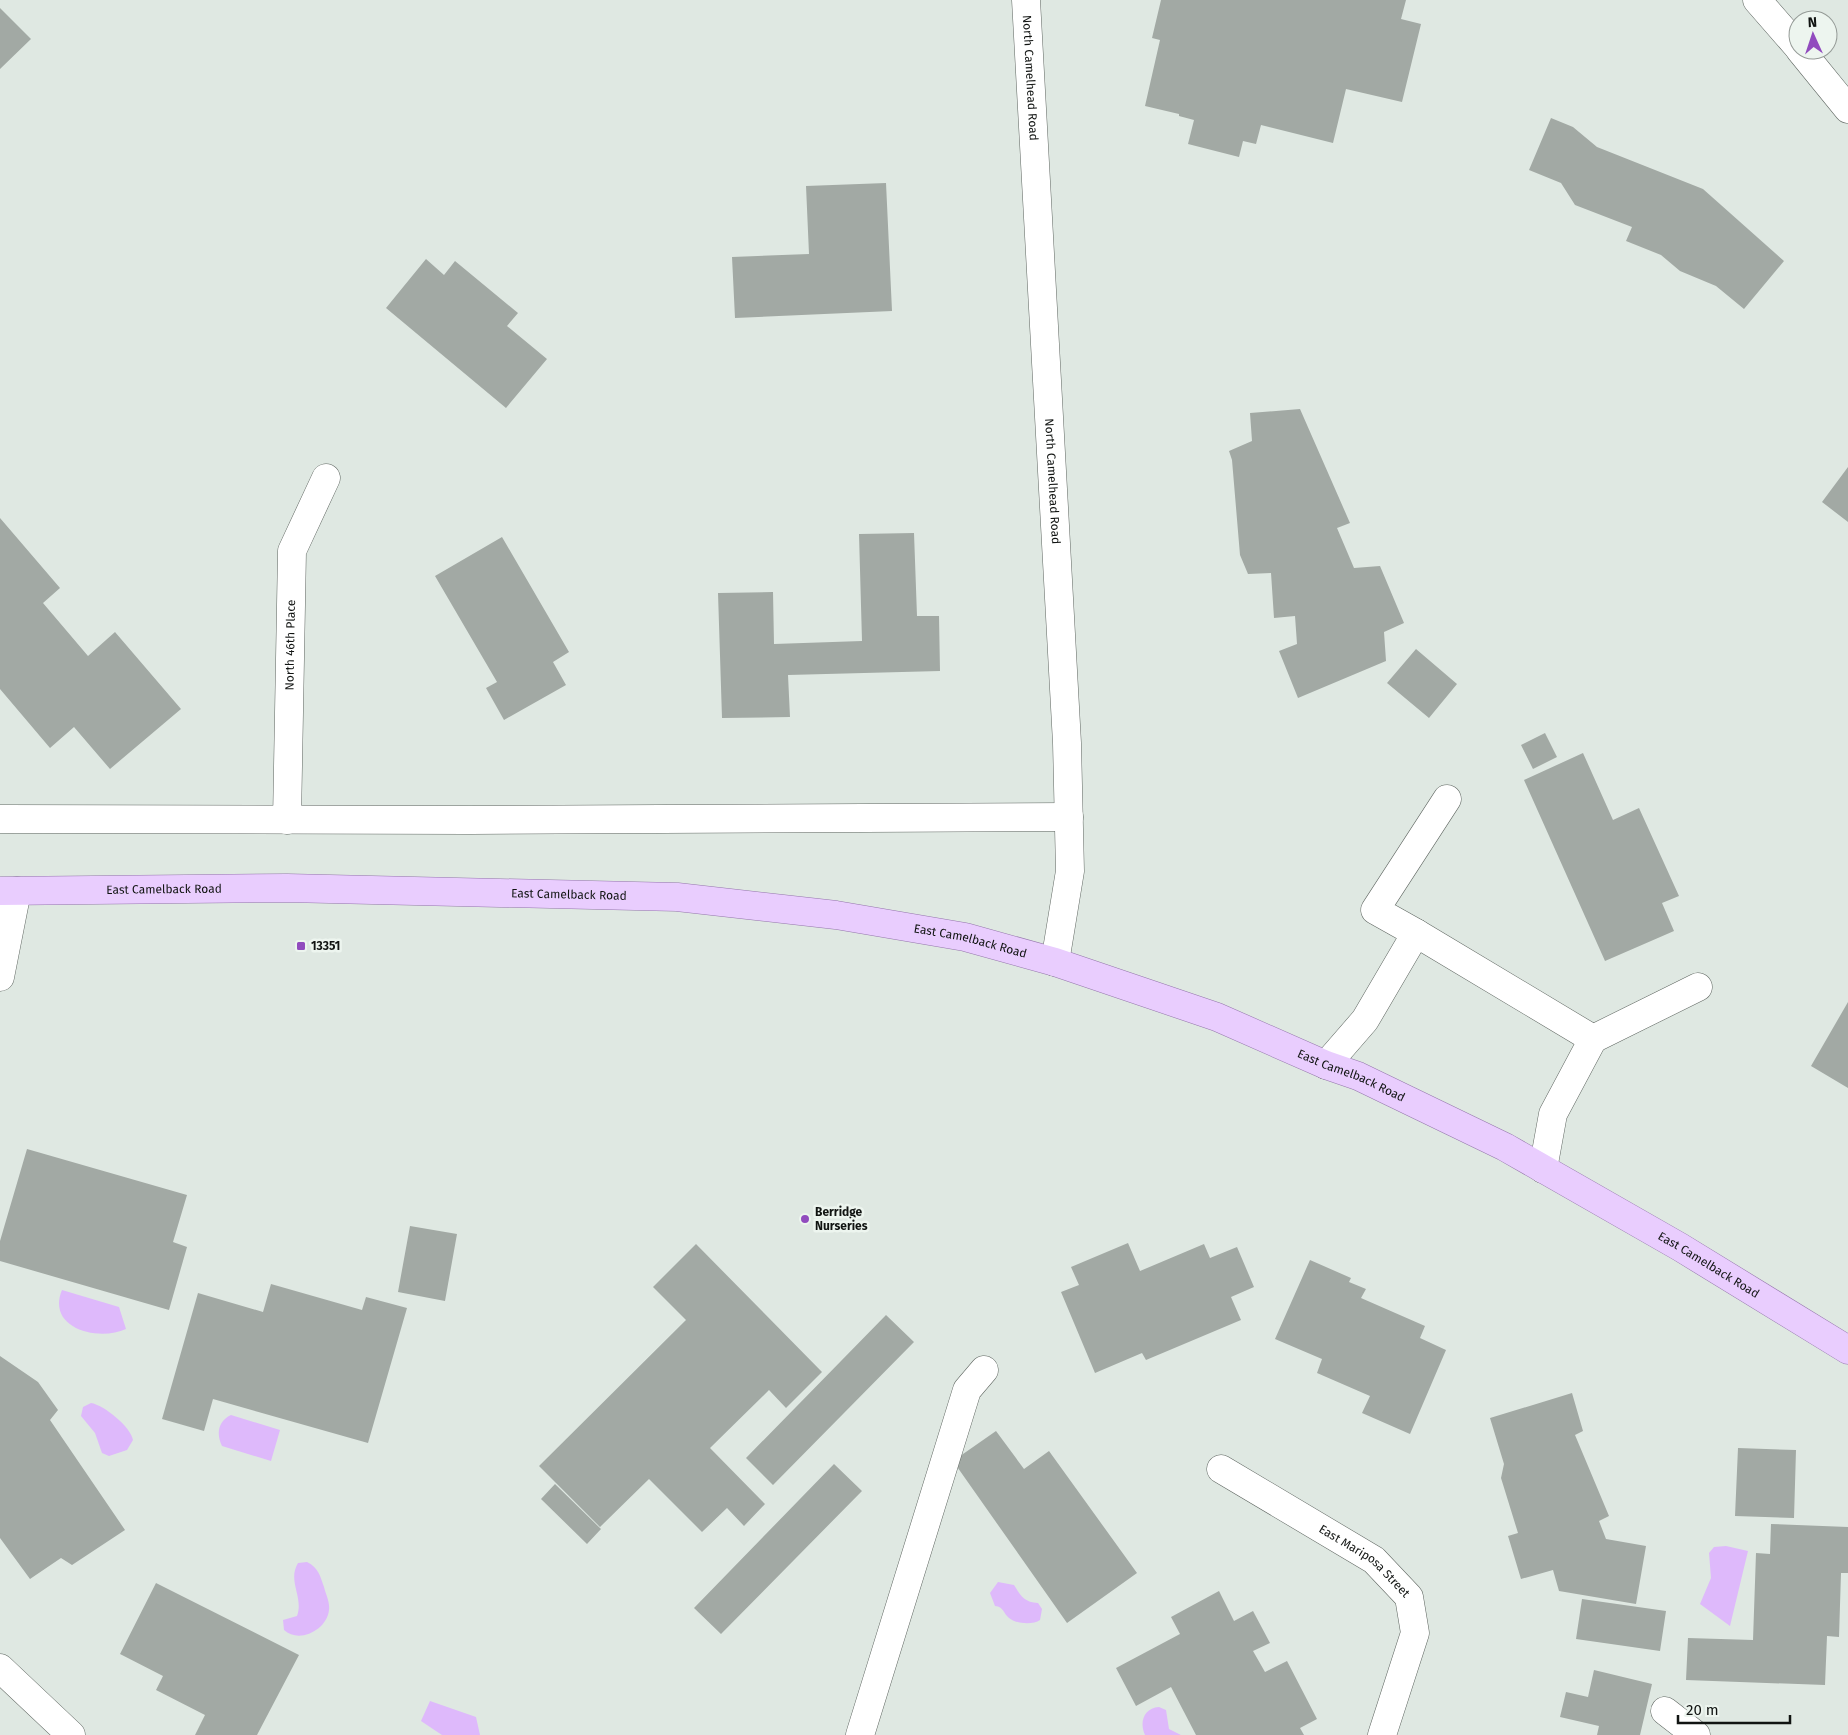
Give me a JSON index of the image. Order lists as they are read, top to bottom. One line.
{"streets":{"main road":["East Camelback Road"],"street":["North Camelhead Road","North 46th Place","East Mariposa Street"]},"crossings":[["North Camelhead Road","East Camelback Road"]],"places":{"transit":["13351"],"other":["Berridge Nurseries"]},"scale_bar":"20 m","north":"top"}
